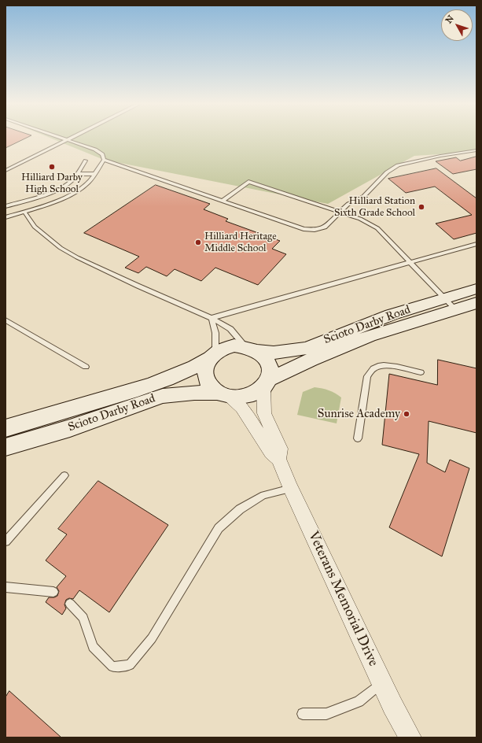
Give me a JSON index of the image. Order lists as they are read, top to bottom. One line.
{"streets":{"main road":["Scioto Darby Road"],"street":["Veterans Memorial Drive"]},"crossings":[["Scioto Darby Road","Veterans Memorial Drive"]],"places":["Hilliard Darby High School","Hilliard Station Sixth Grade School","Hilliard Heritage Middle School","Sunrise Academy"],"north":"top left"}
